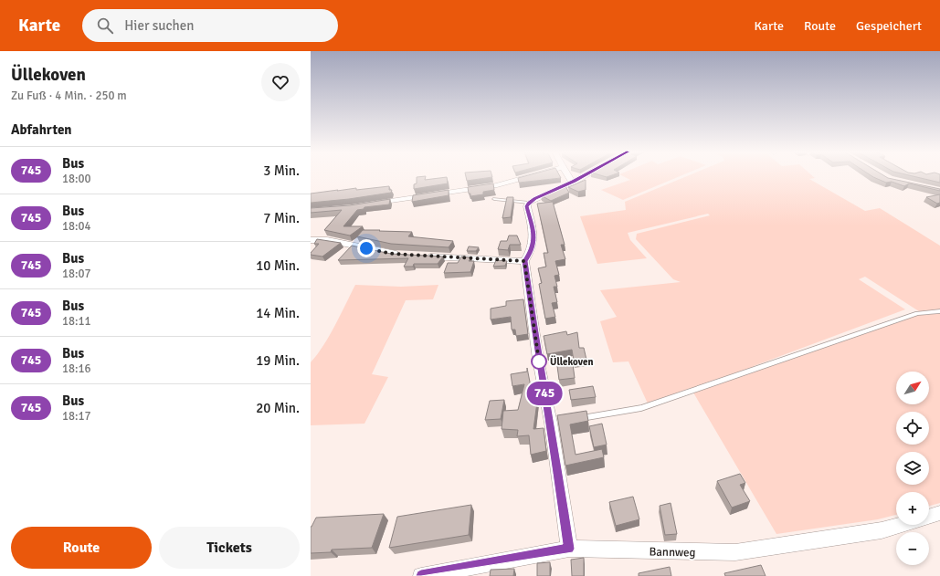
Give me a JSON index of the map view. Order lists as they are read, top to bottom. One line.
{"streets":{"street":["Bannweg"]},"places":["Üllekoven"],"lines":["bus line 745"],"north":"top right","page":{"header":"Karte","search":"Hier suchen","nav":["Karte","Route","Gespeichert"],"heading":[["Üllekoven","Zu Fuß · 4 Min. · 250 m"],"Abfahrten"],"on_map":"745","list":[{"mark":"745","name":"Bus","note":"18:00","value":"3 Min."},{"mark":"745","name":"Bus","note":"18:04","value":"7 Min."},{"mark":"745","name":"Bus","note":"18:07","value":"10 Min."},{"mark":"745","name":"Bus","note":"18:11","value":"14 Min."},{"mark":"745","name":"Bus","note":"18:16","value":"19 Min."},{"mark":"745","name":"Bus","note":"18:17","value":"20 Min."}],"map_buttons":["+","−"],"buttons":["Route","Tickets"]}}
